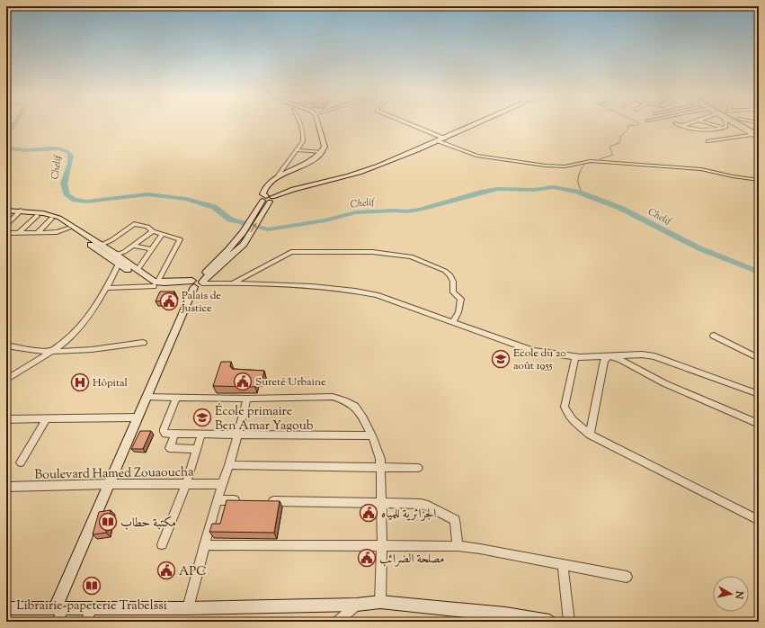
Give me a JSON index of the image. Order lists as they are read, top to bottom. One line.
{"streets":{"street":["Boulevard Hamed Zouaoucha"]},"water":["Chelif"],"places":{"public building":["Palais de Justice","Sureté Urbaine","الجزائرية للمياه","مصلحة الضرائب","APC"],"school or university":["Ecole du 20 août 1955","École primaire Ben Amar Yagoub"],"hospital":["Hôpital"],"library":["مكتبة حطاب","Librairie-papeterie Trabelssi"]},"north":"right"}
